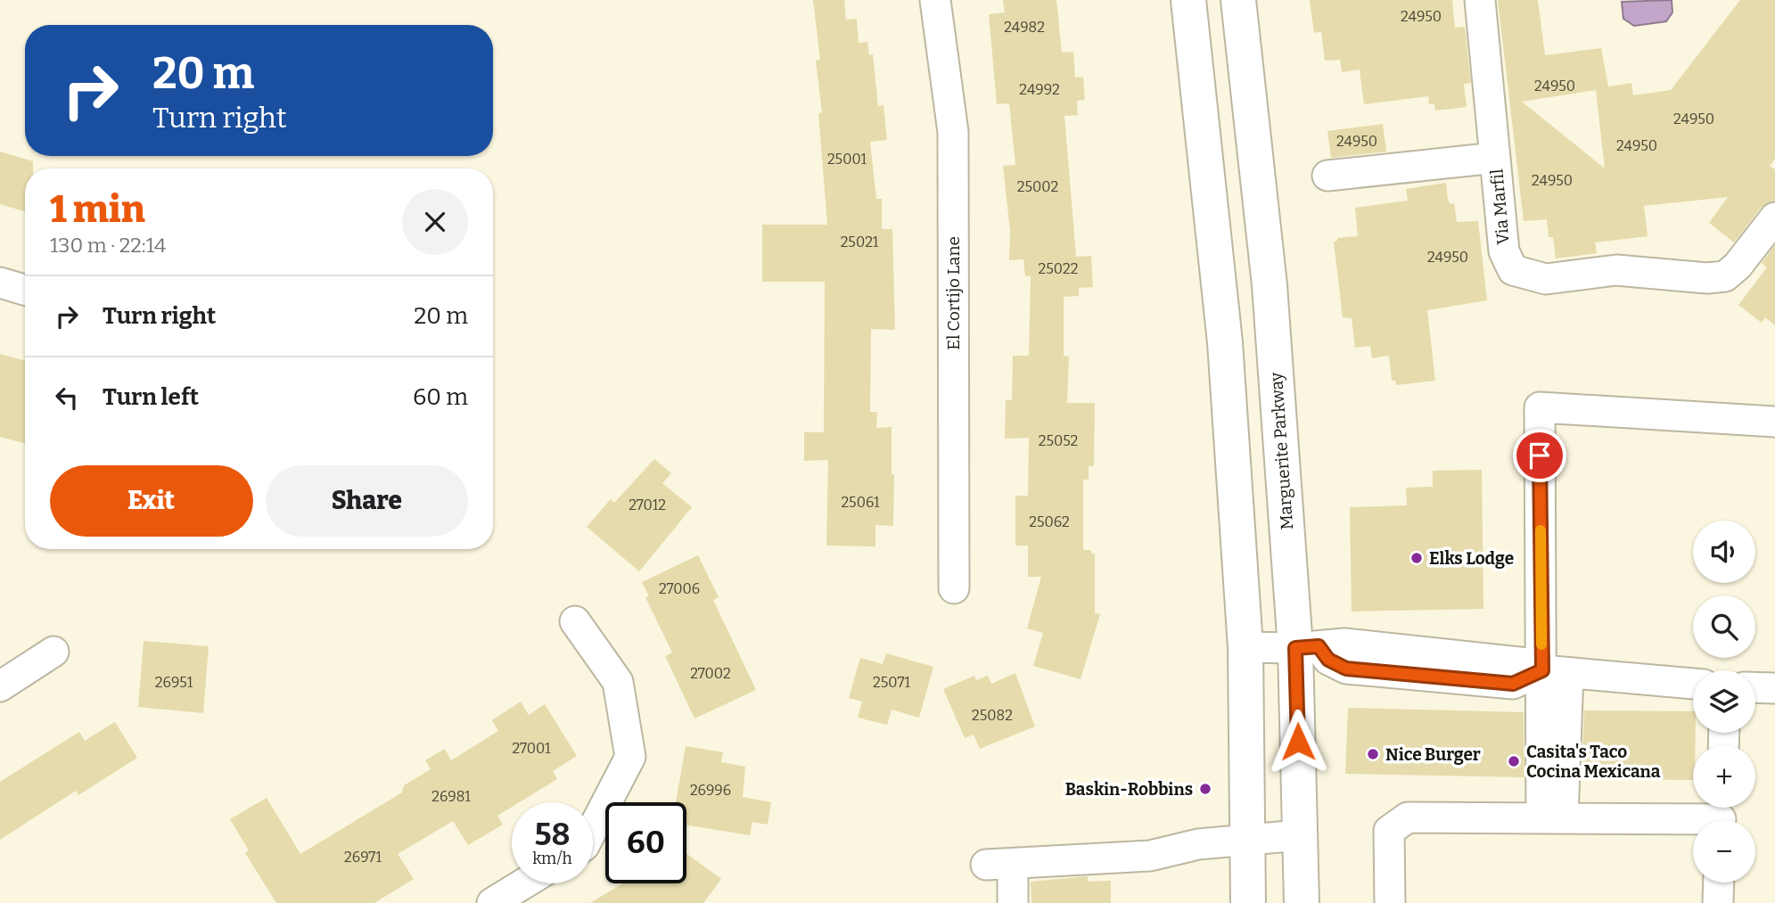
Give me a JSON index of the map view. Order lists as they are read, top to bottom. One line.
{"streets":{"main road":["Marguerite Parkway"],"street":["Via Marfil","El Cortijo Lane"]},"places":["Elks Lodge","Nice Burger","Casita's Taco Cocina Mexicana","Baskin-Robbins"],"house_numbers":["24950","24982","24950","24992","24950","24950","24950","25001","24950","25002","25021","24950","25022","25052","25061","27012","25062","27006","27002","26951","25071","25082","27001","26996","26981","26971"],"page":{"turn":["20 m","Turn right"],"heading":["1 min","130 m · 22:14"],"list":[{"name":"Turn right","value":"20 m"},{"name":"Turn left","value":"60 m"}],"buttons":["Exit","Share"],"map_buttons":["+","−"],"speed":"58 km/h","limit":"60"}}
